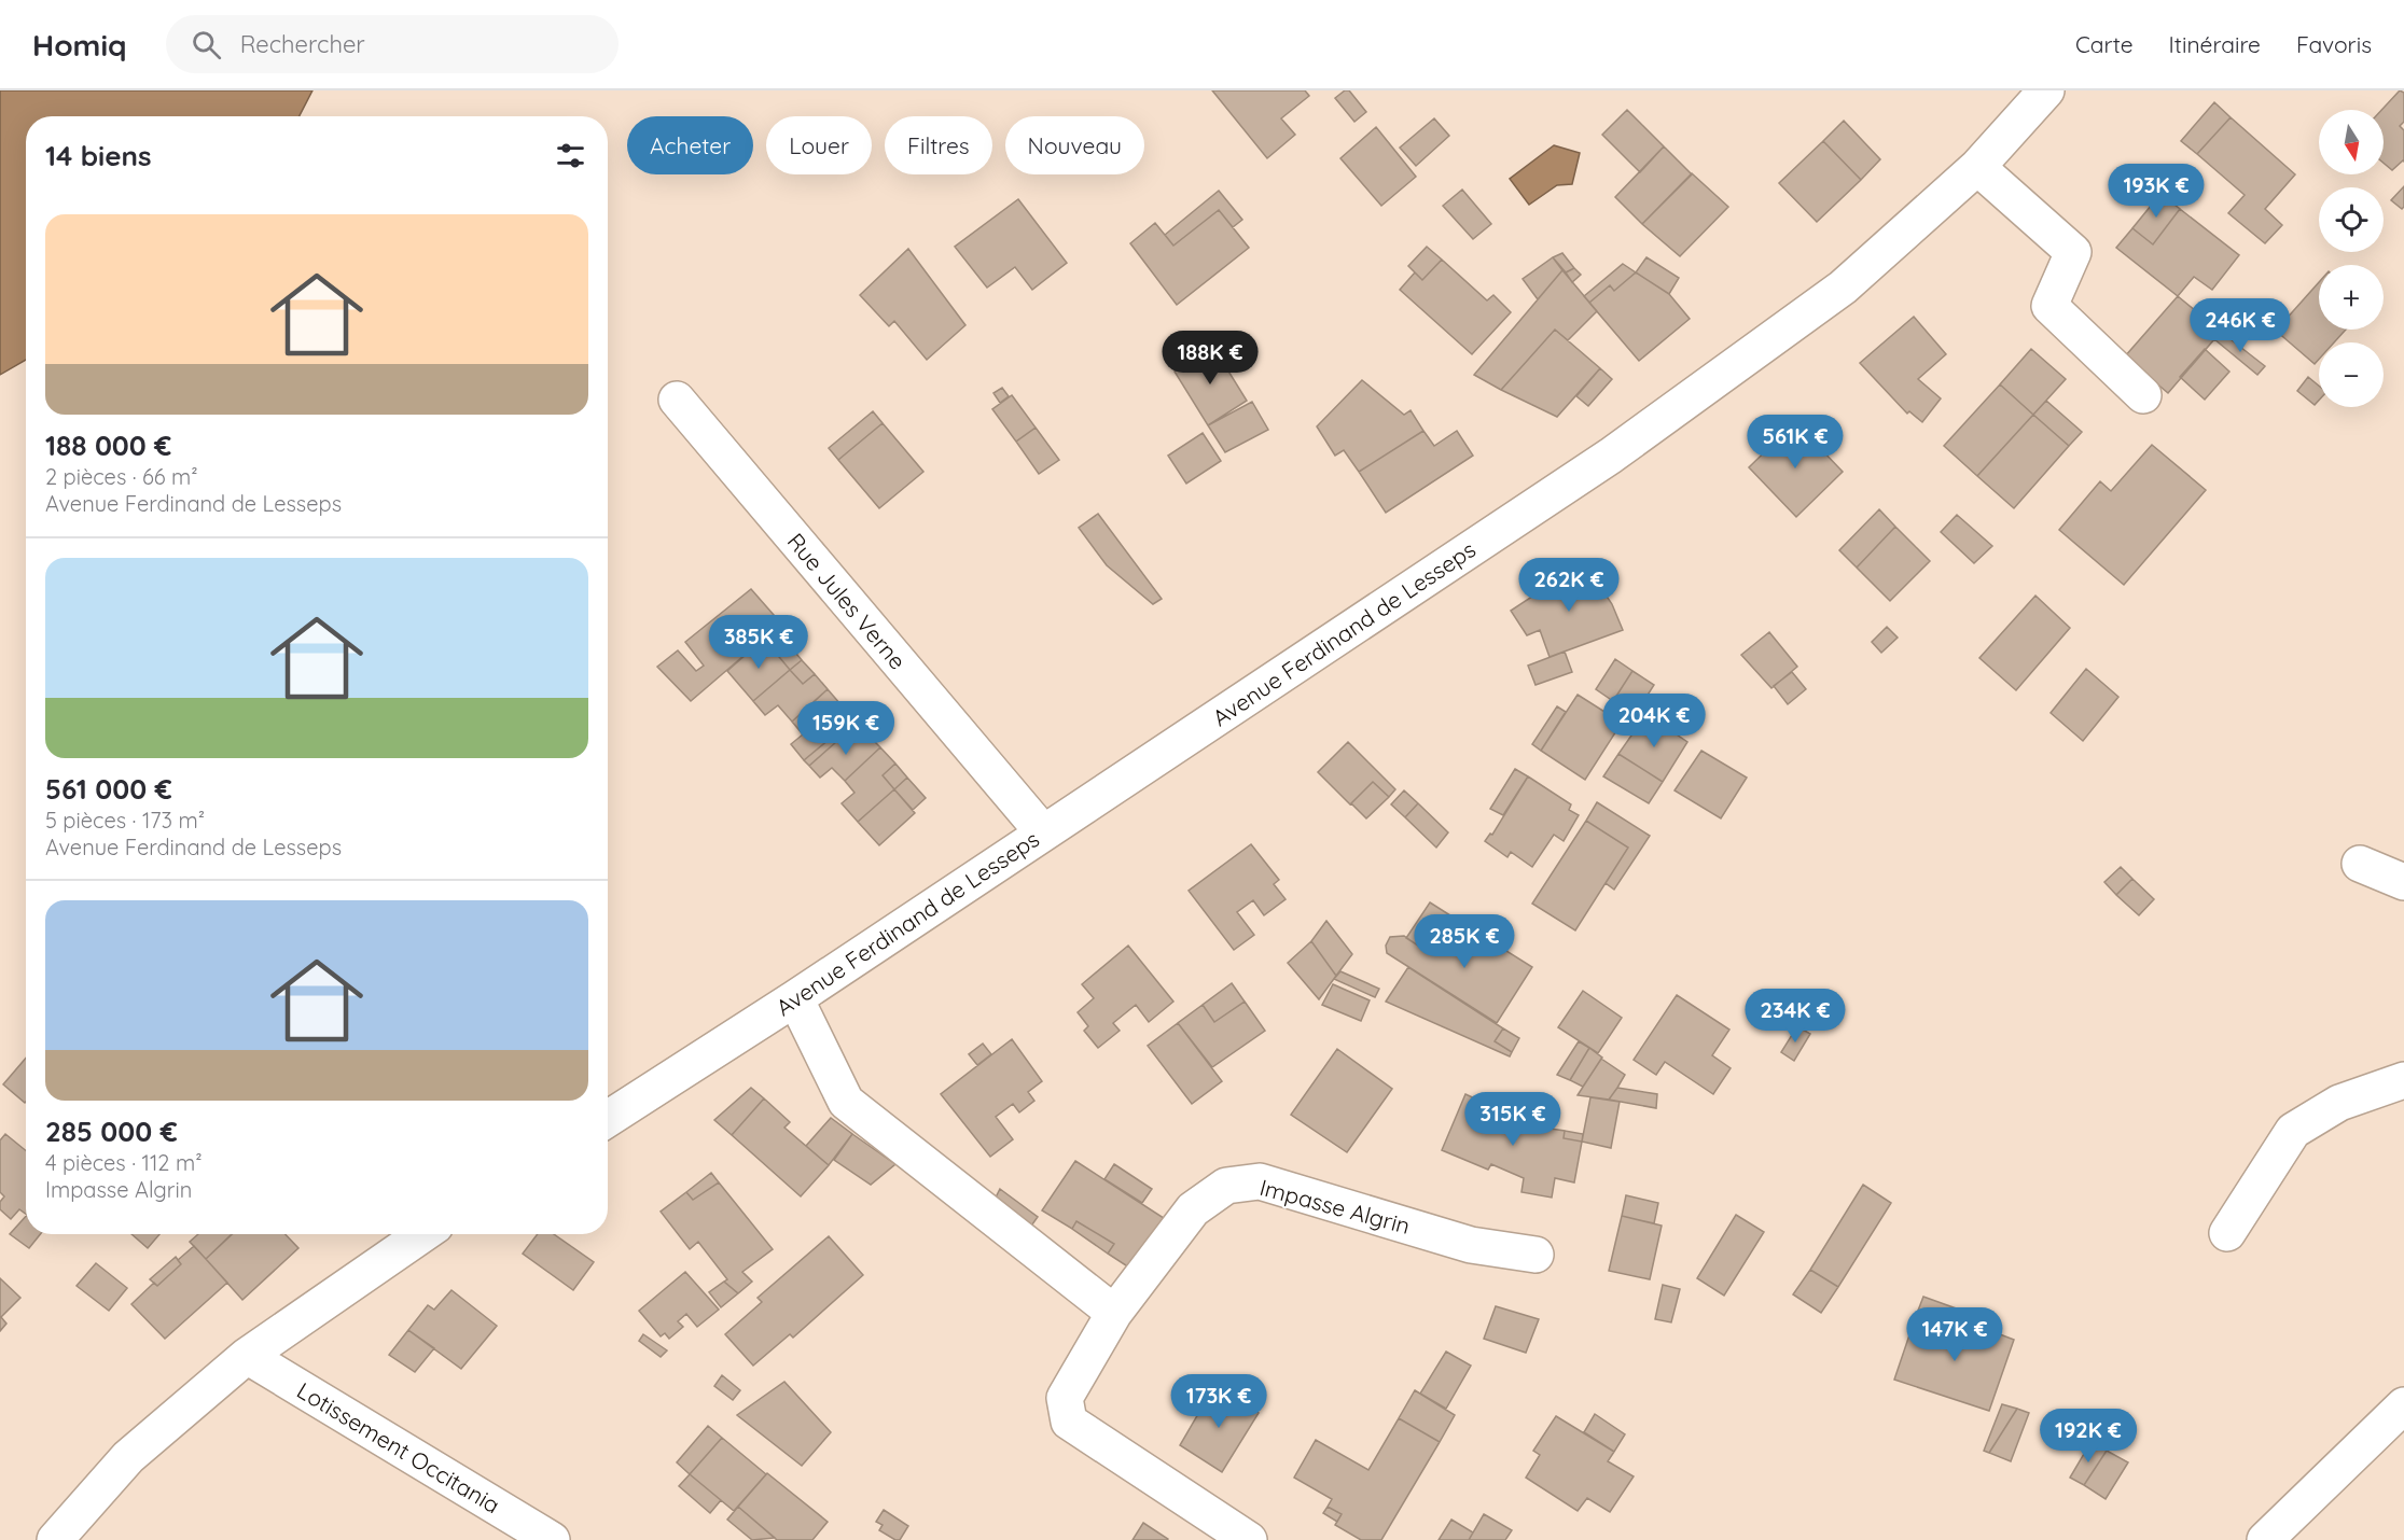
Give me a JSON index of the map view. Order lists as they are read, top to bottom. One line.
{"streets":{"street":["Rue Jules Verne","Avenue Ferdinand de Lesseps","Impasse Algrin","Lotissement Occitania"]},"crossings":[["Rue Jules Verne","Avenue Ferdinand de Lesseps"]],"north":"bottom","page":{"header":"Homiq","search":"Rechercher","nav":["Carte","Itinéraire","Favoris"],"map_buttons":["+","−"],"chip":["Acheter","Louer","Filtres","Nouveau"],"heading":"14 biens","price":["193K €","246K €","188K €","561K €","262K €","385K €","204K €","159K €","285K €","234K €","315K €","147K €","173K €","192K €"],"list":[{"name":"188 000 €","note":"2 pièces · 66 m² · Avenue Ferdinand de Lesseps"},{"name":"561 000 €","note":"5 pièces · 173 m² · Avenue Ferdinand de Lesseps"},{"name":"285 000 €","note":"4 pièces · 112 m² · Impasse Algrin"}]}}
